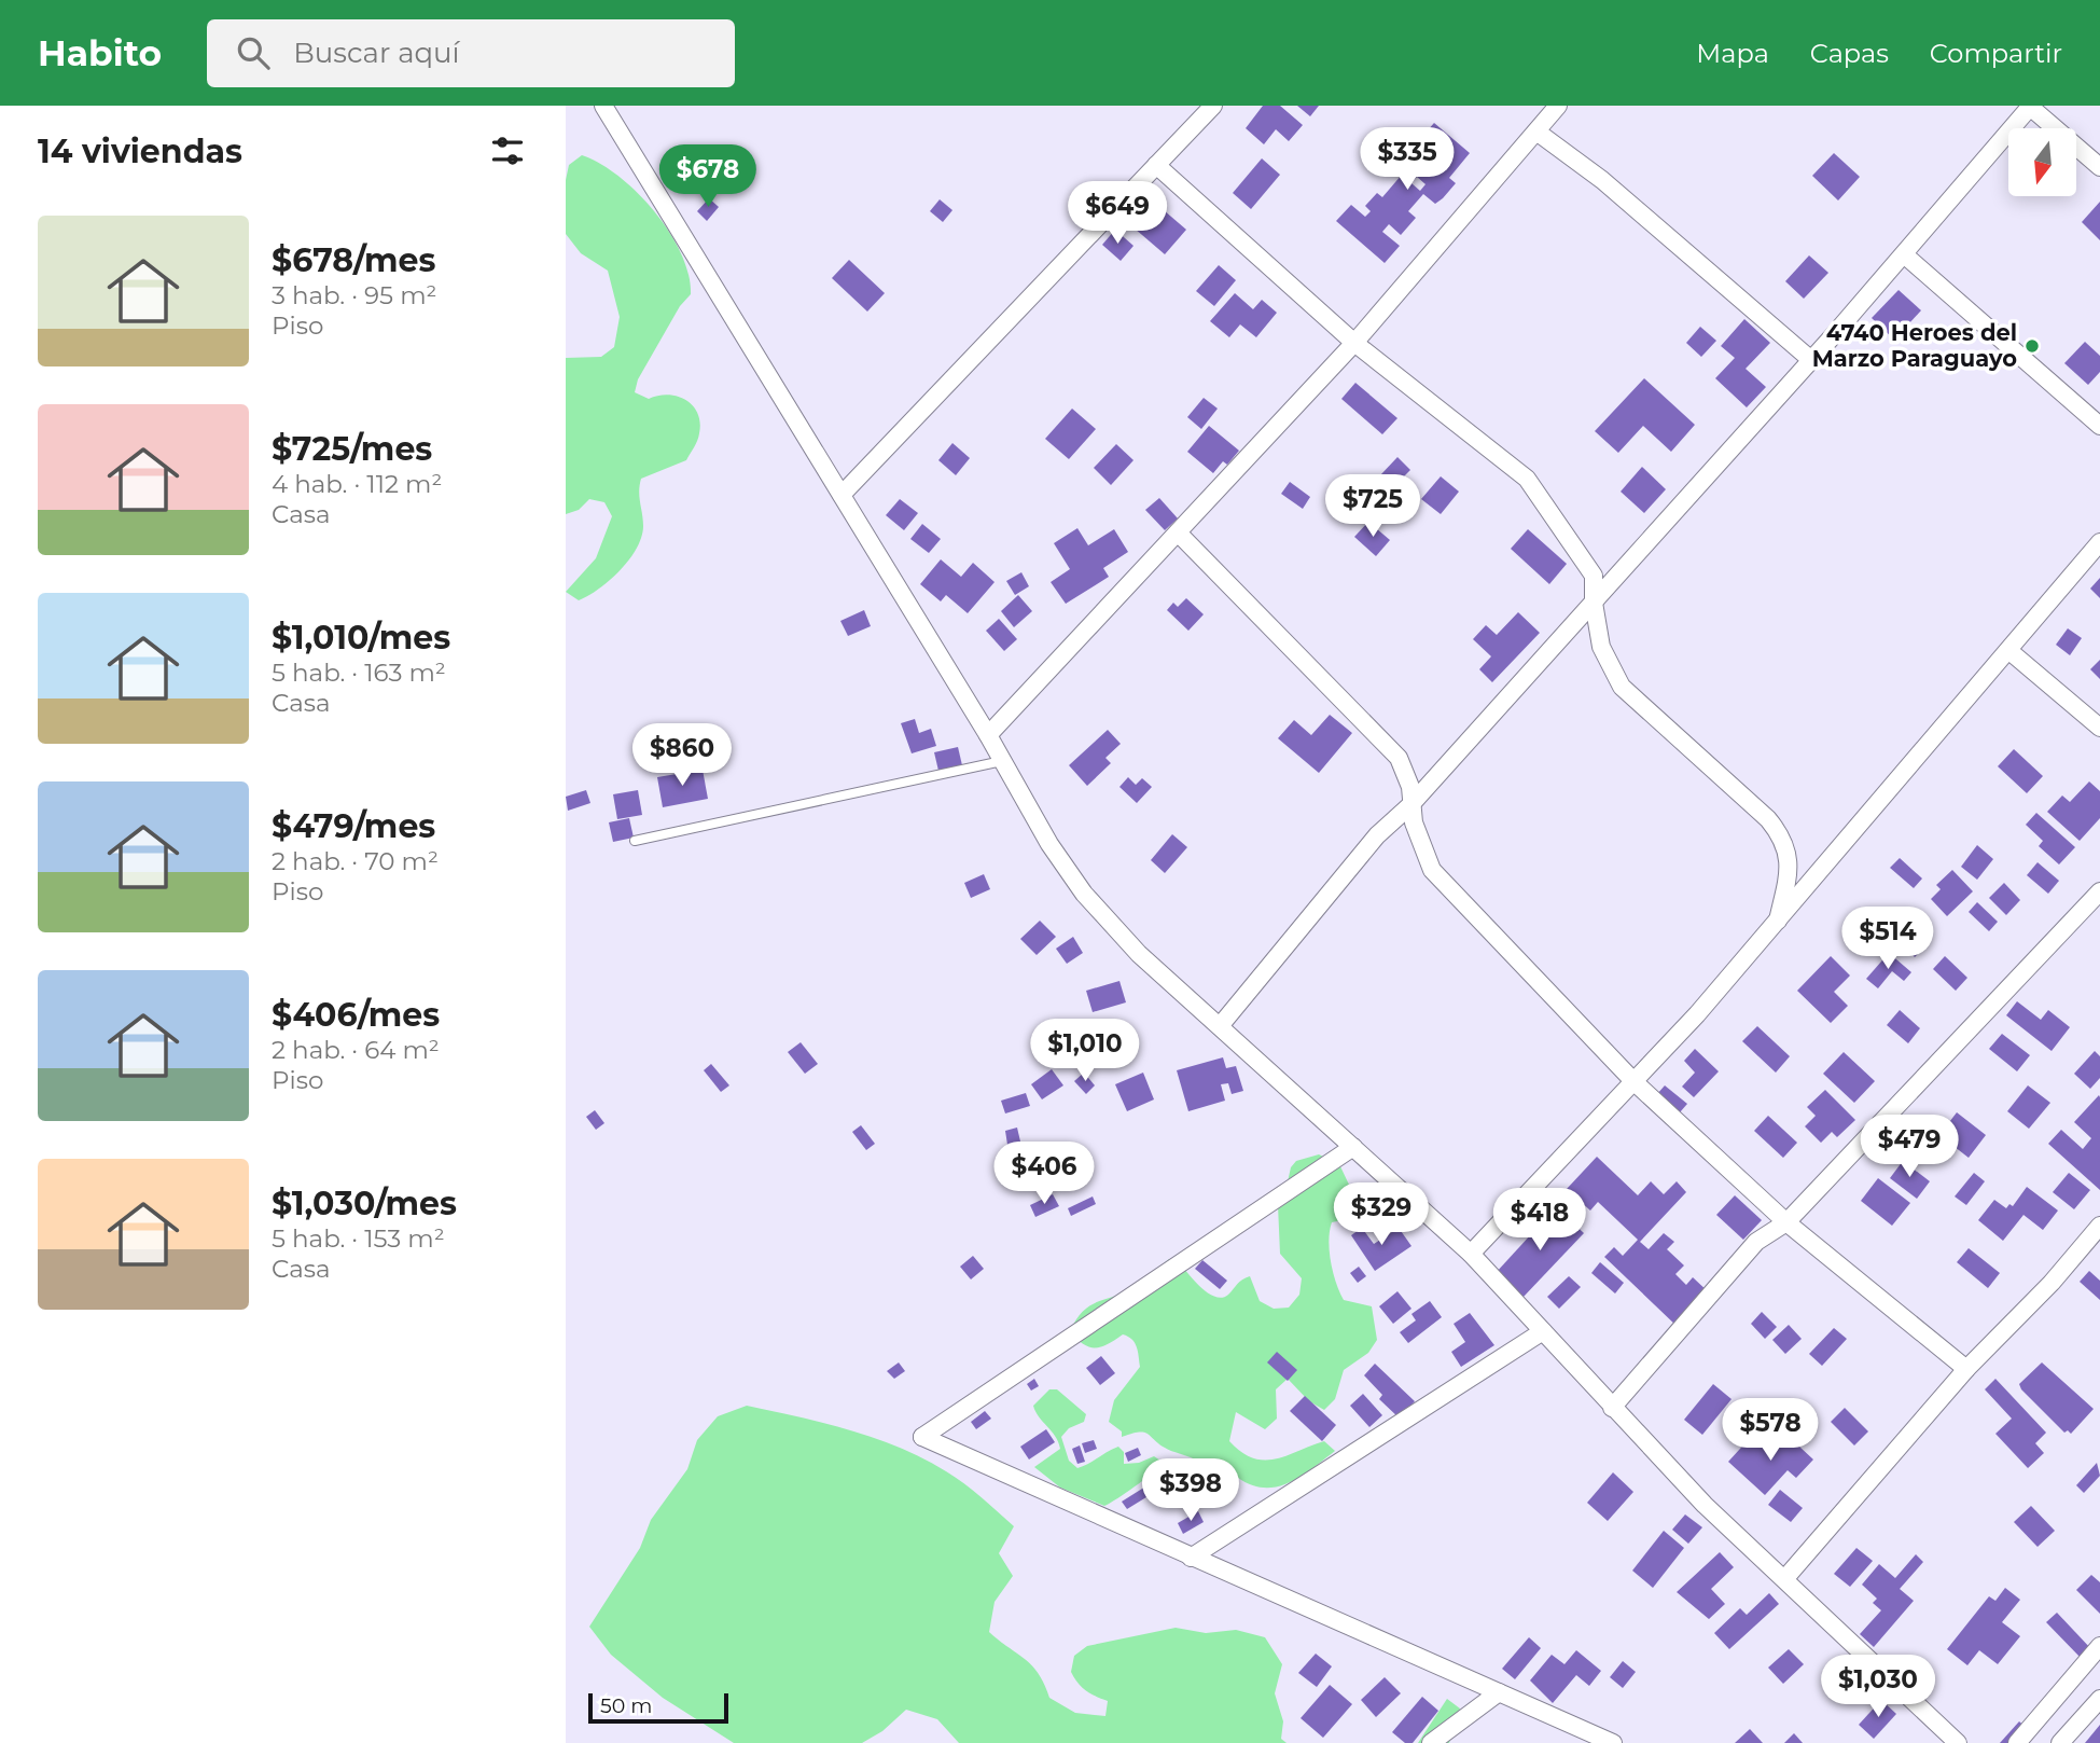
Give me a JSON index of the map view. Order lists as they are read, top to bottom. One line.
{"places":["4740 Heroes del Marzo Paraguayo"],"scale_bar":"50 m","north":"bottom","page":{"header":"Habito","search":"Buscar aquí","nav":["Mapa","Capas","Compartir"],"heading":"14 viviendas","price":["$335","$678","$649","$725","$860","$514","$1,010","$479","$406","$329","$418","$578","$398","$1,030"],"list":[{"name":"$678/mes","note":"3 hab. · 95 m² · Piso"},{"name":"$725/mes","note":"4 hab. · 112 m² · Casa"},{"name":"$1,010/mes","note":"5 hab. · 163 m² · Casa"},{"name":"$479/mes","note":"2 hab. · 70 m² · Piso"},{"name":"$406/mes","note":"2 hab. · 64 m² · Piso"},{"name":"$1,030/mes","note":"5 hab. · 153 m² · Casa"}],"scale":"50 m"}}
